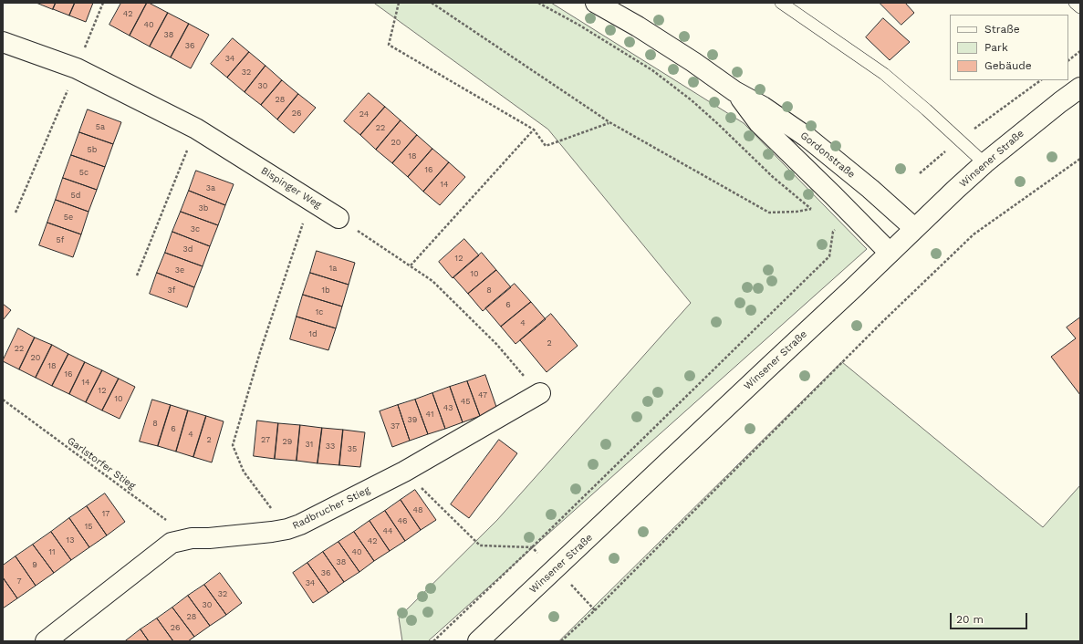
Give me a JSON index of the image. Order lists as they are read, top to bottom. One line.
{"streets":{"street":["Gordonstraße","Winsener Straße","Bispinger Weg","Radbrucher Stieg"],"path":["Garlstorfer Stieg"]},"crossings":[["Gordonstraße","Winsener Straße"],["Garlstorfer Stieg","Radbrucher Stieg"]],"house_numbers":["42","40","38","36","34","32","30","28","26","24","5a","22","20","5b","18","16","5c","14","3a","5d","3b","5e","3c","5f","3d","12","1a","3e","10","3f","1b","8","6","1c","4","1d","2","22","20","18","16","14","12","47","10","45","43","41","39","8","37","6","4","2","27","29","31","33","35","48","17","46","15","44","13","42","11","40","38","9","36","7","34","32","30","28","26"],"legend":["Straße","Park","Gebäude"],"scale_bar":"20 m"}
